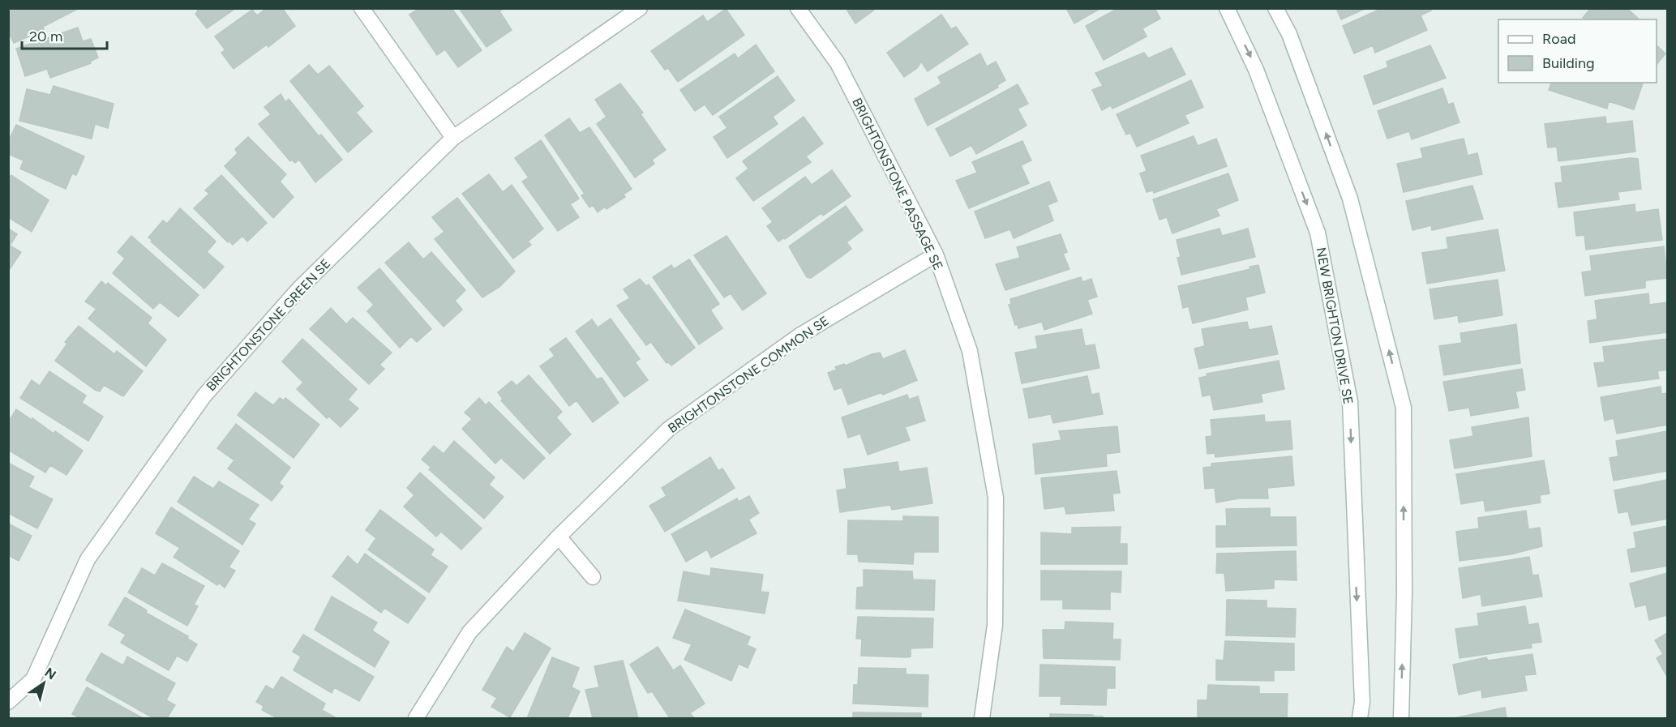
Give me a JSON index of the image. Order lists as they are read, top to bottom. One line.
{"streets":{"street":["BRIGHTONSTONE PASSAGE SE","BRIGHTONSTONE GREEN SE","NEW BRIGHTON DRIVE SE","BRIGHTONSTONE COMMON SE"]},"crossings":[["BRIGHTONSTONE PASSAGE SE","BRIGHTONSTONE COMMON SE"]],"legend":["Road","Building"],"scale_bar":"20 m","north":"top right"}
